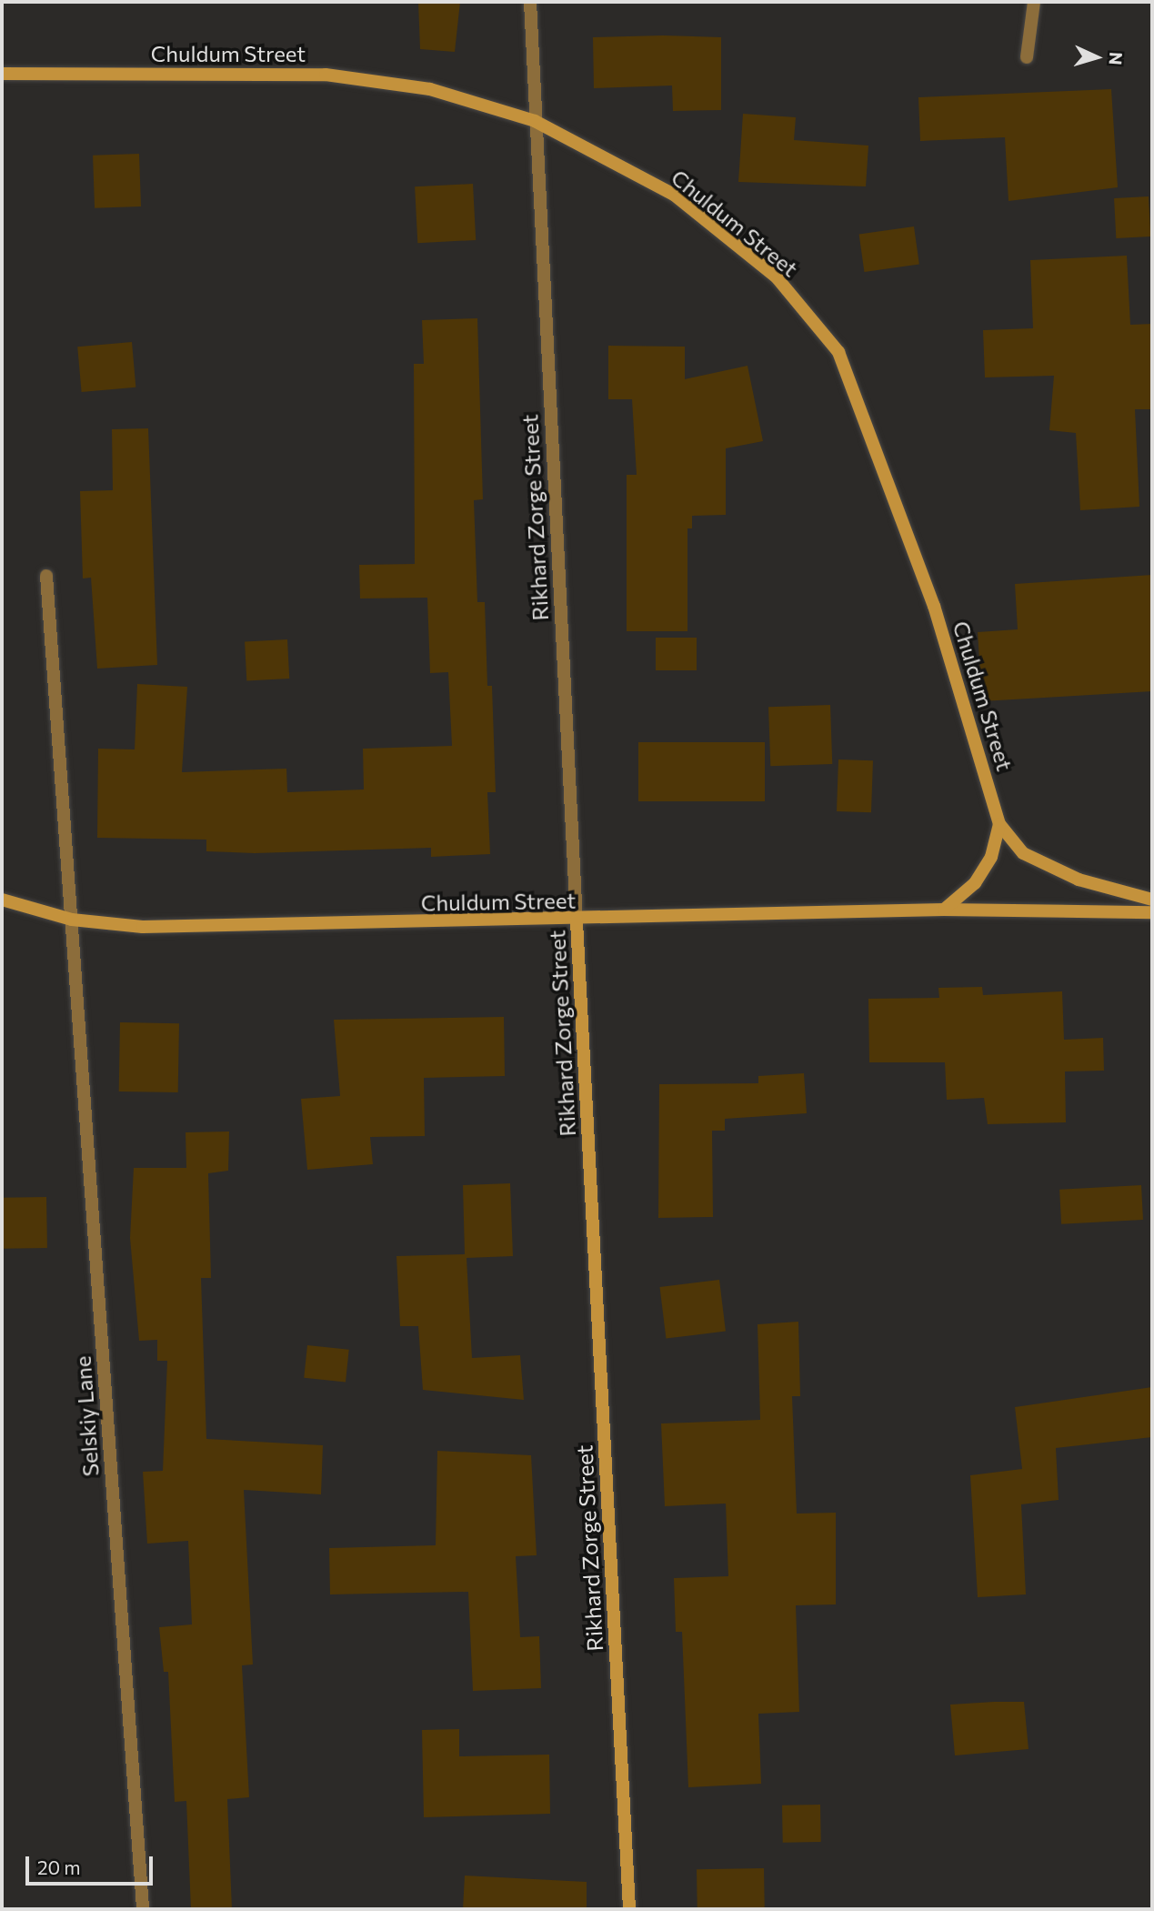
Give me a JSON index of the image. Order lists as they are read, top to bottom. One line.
{"streets":{"main road":["Chuldum Street","Rikhard Zorge Street"],"street":["Selskiy Lane"]},"crossings":[["Chuldum Street","Rikhard Zorge Street"],["Chuldum Street","Selskiy Lane"]],"scale_bar":"20 m","north":"right"}
